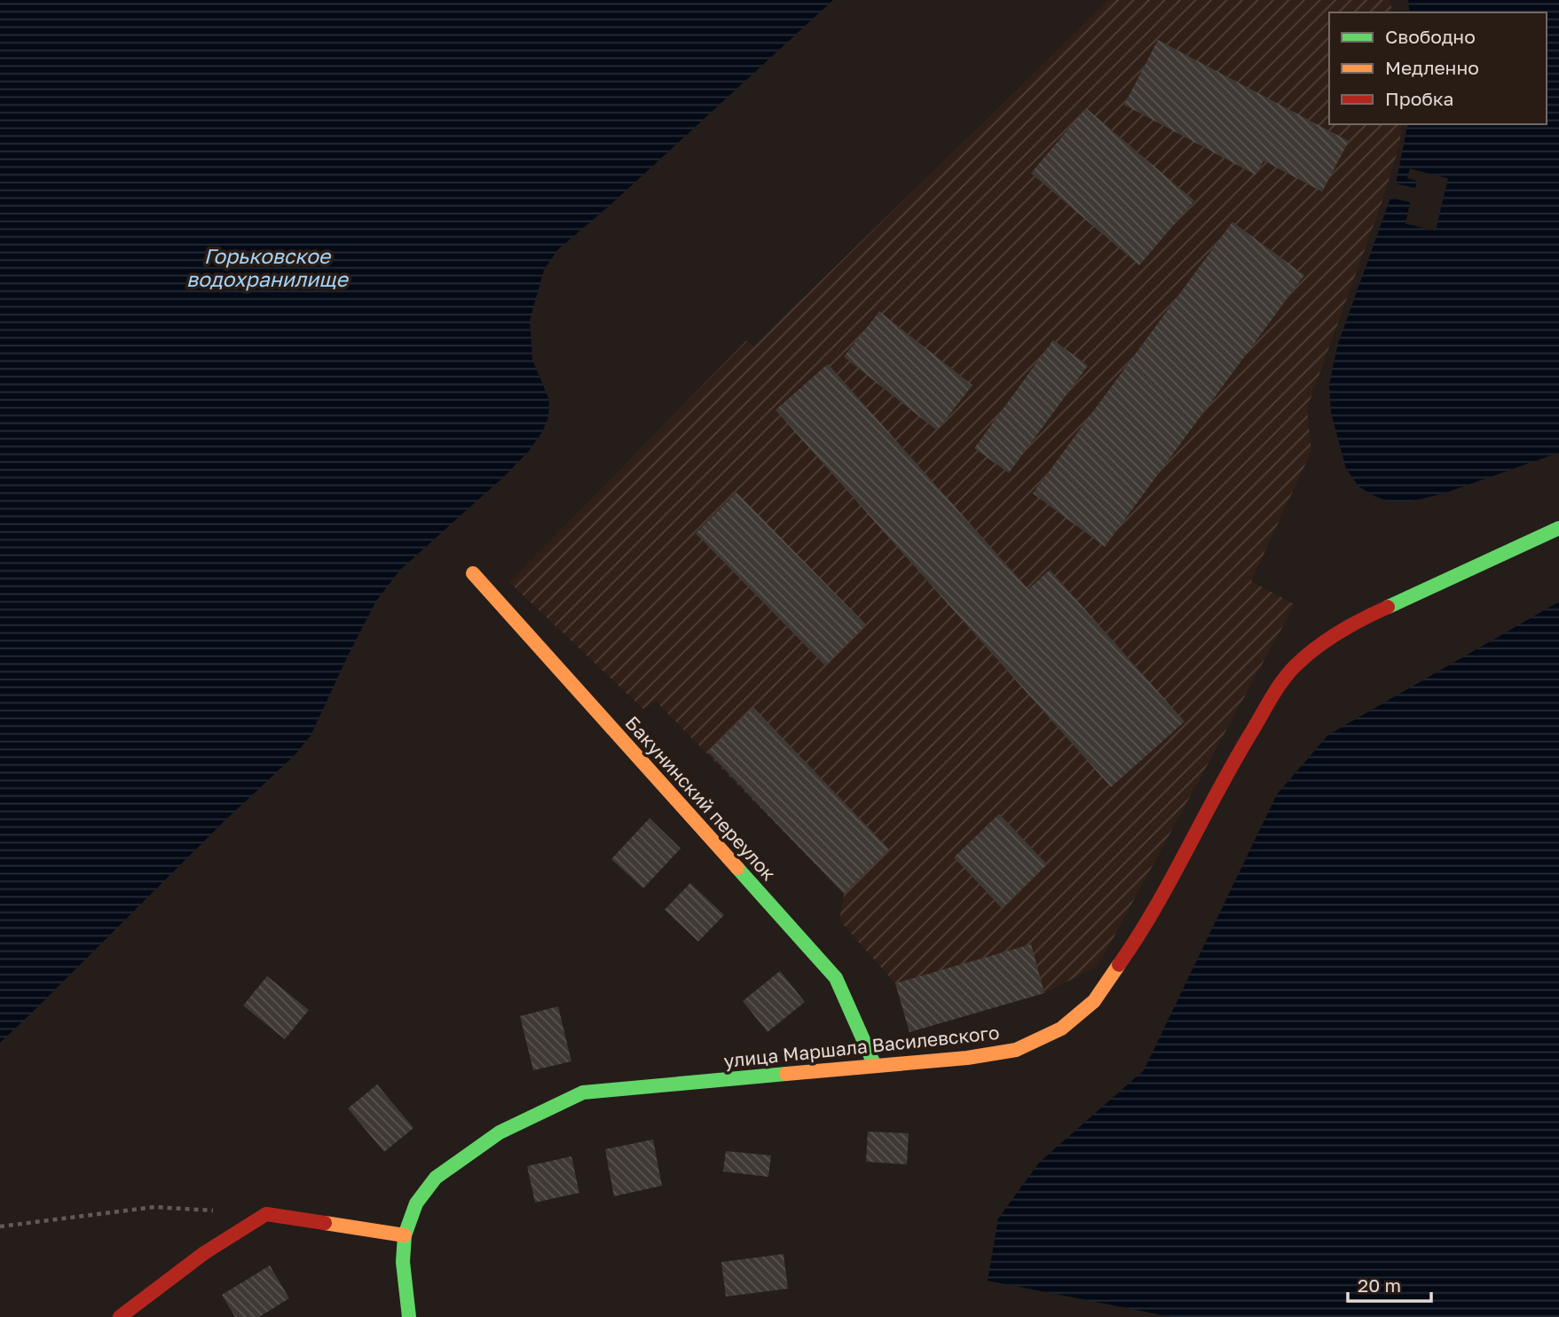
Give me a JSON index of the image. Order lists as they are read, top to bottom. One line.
{"streets":{"street":["Бакунинский переулок","улица Маршала Василевского"]},"crossings":[["Бакунинский переулок","улица Маршала Василевского"]],"water":["Горьковское водохранилище"],"legend":["Свободно","Медленно","Пробка"],"scale_bar":"20 m"}
